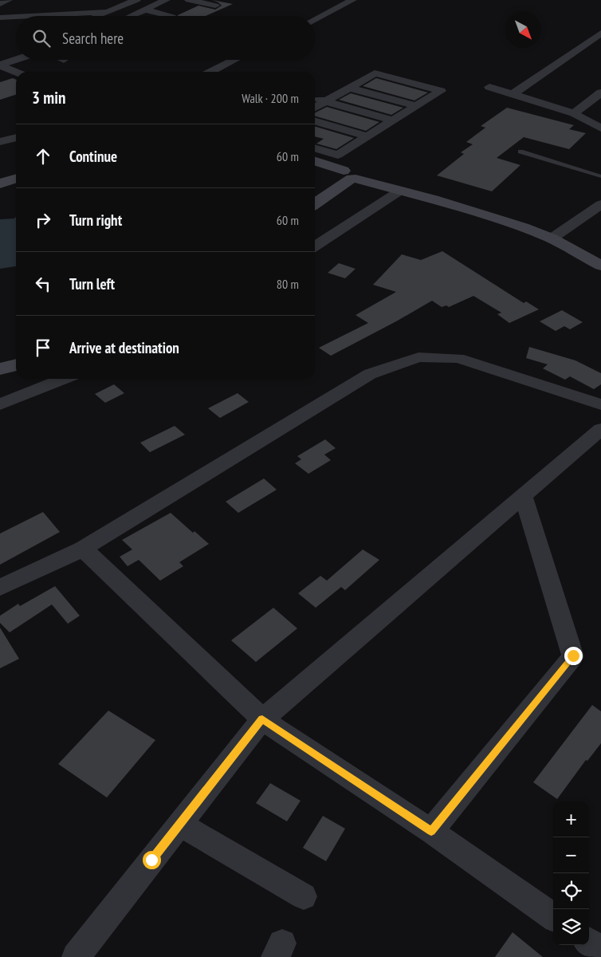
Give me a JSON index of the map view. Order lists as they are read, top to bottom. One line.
{"north":"bottom right","page":{"search":"Search here","heading":["3 min","Walk · 200 m"],"list":[["Continue","60 m"],["Turn right","60 m"],["Turn left","80 m"],"Arrive at destination"],"map_buttons":["+","−"]}}
